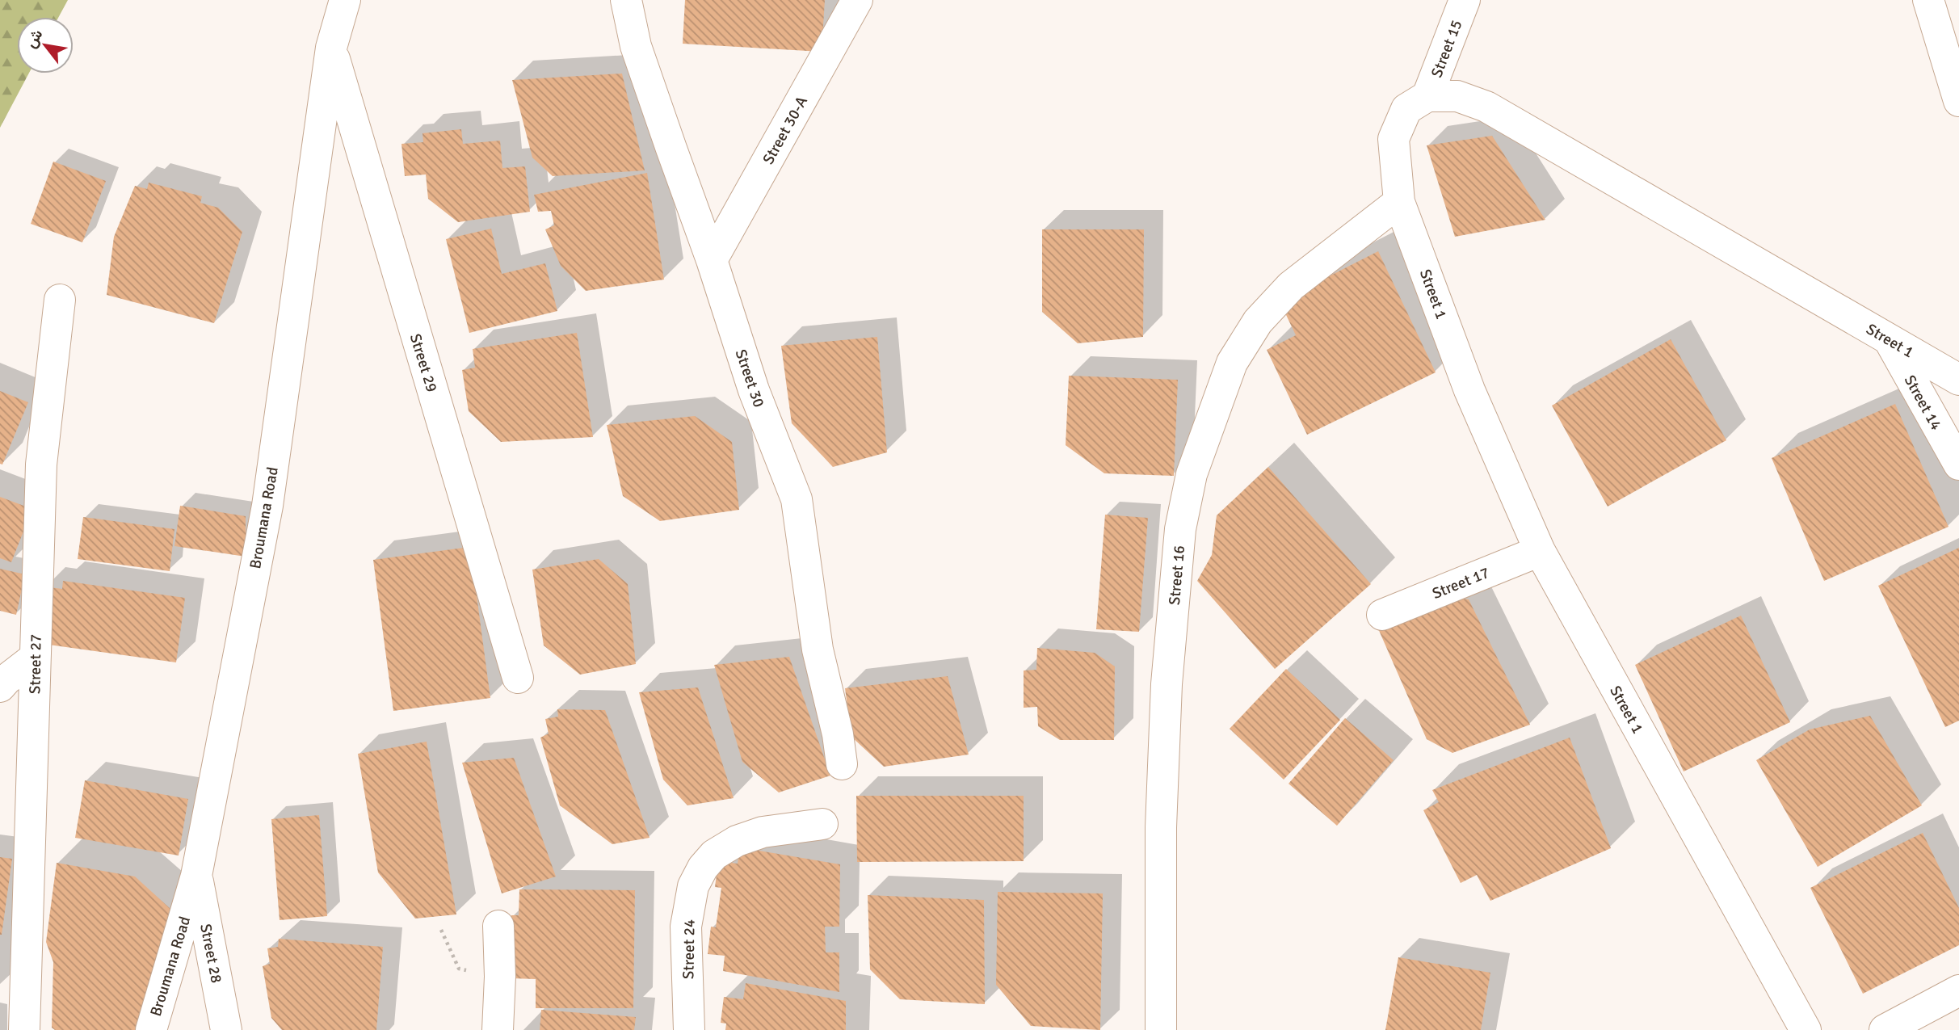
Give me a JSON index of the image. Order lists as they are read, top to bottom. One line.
{"streets":{"street":["Street 15","Street 30-A","Street 1","Street 29","Street 30","Street 14","Broumana Road","Street 16","Street 17","Street 27","Street 24","Street 28"]},"crossings":[["Street 15","Street 1"],["Street 30-A","Street 30"],["Street 1","Street 14"],["Street 1","Street 16"],["Street 1","Street 17"],["Street 29","Broumana Road"],["Broumana Road","Street 28"]],"north":"top left"}
